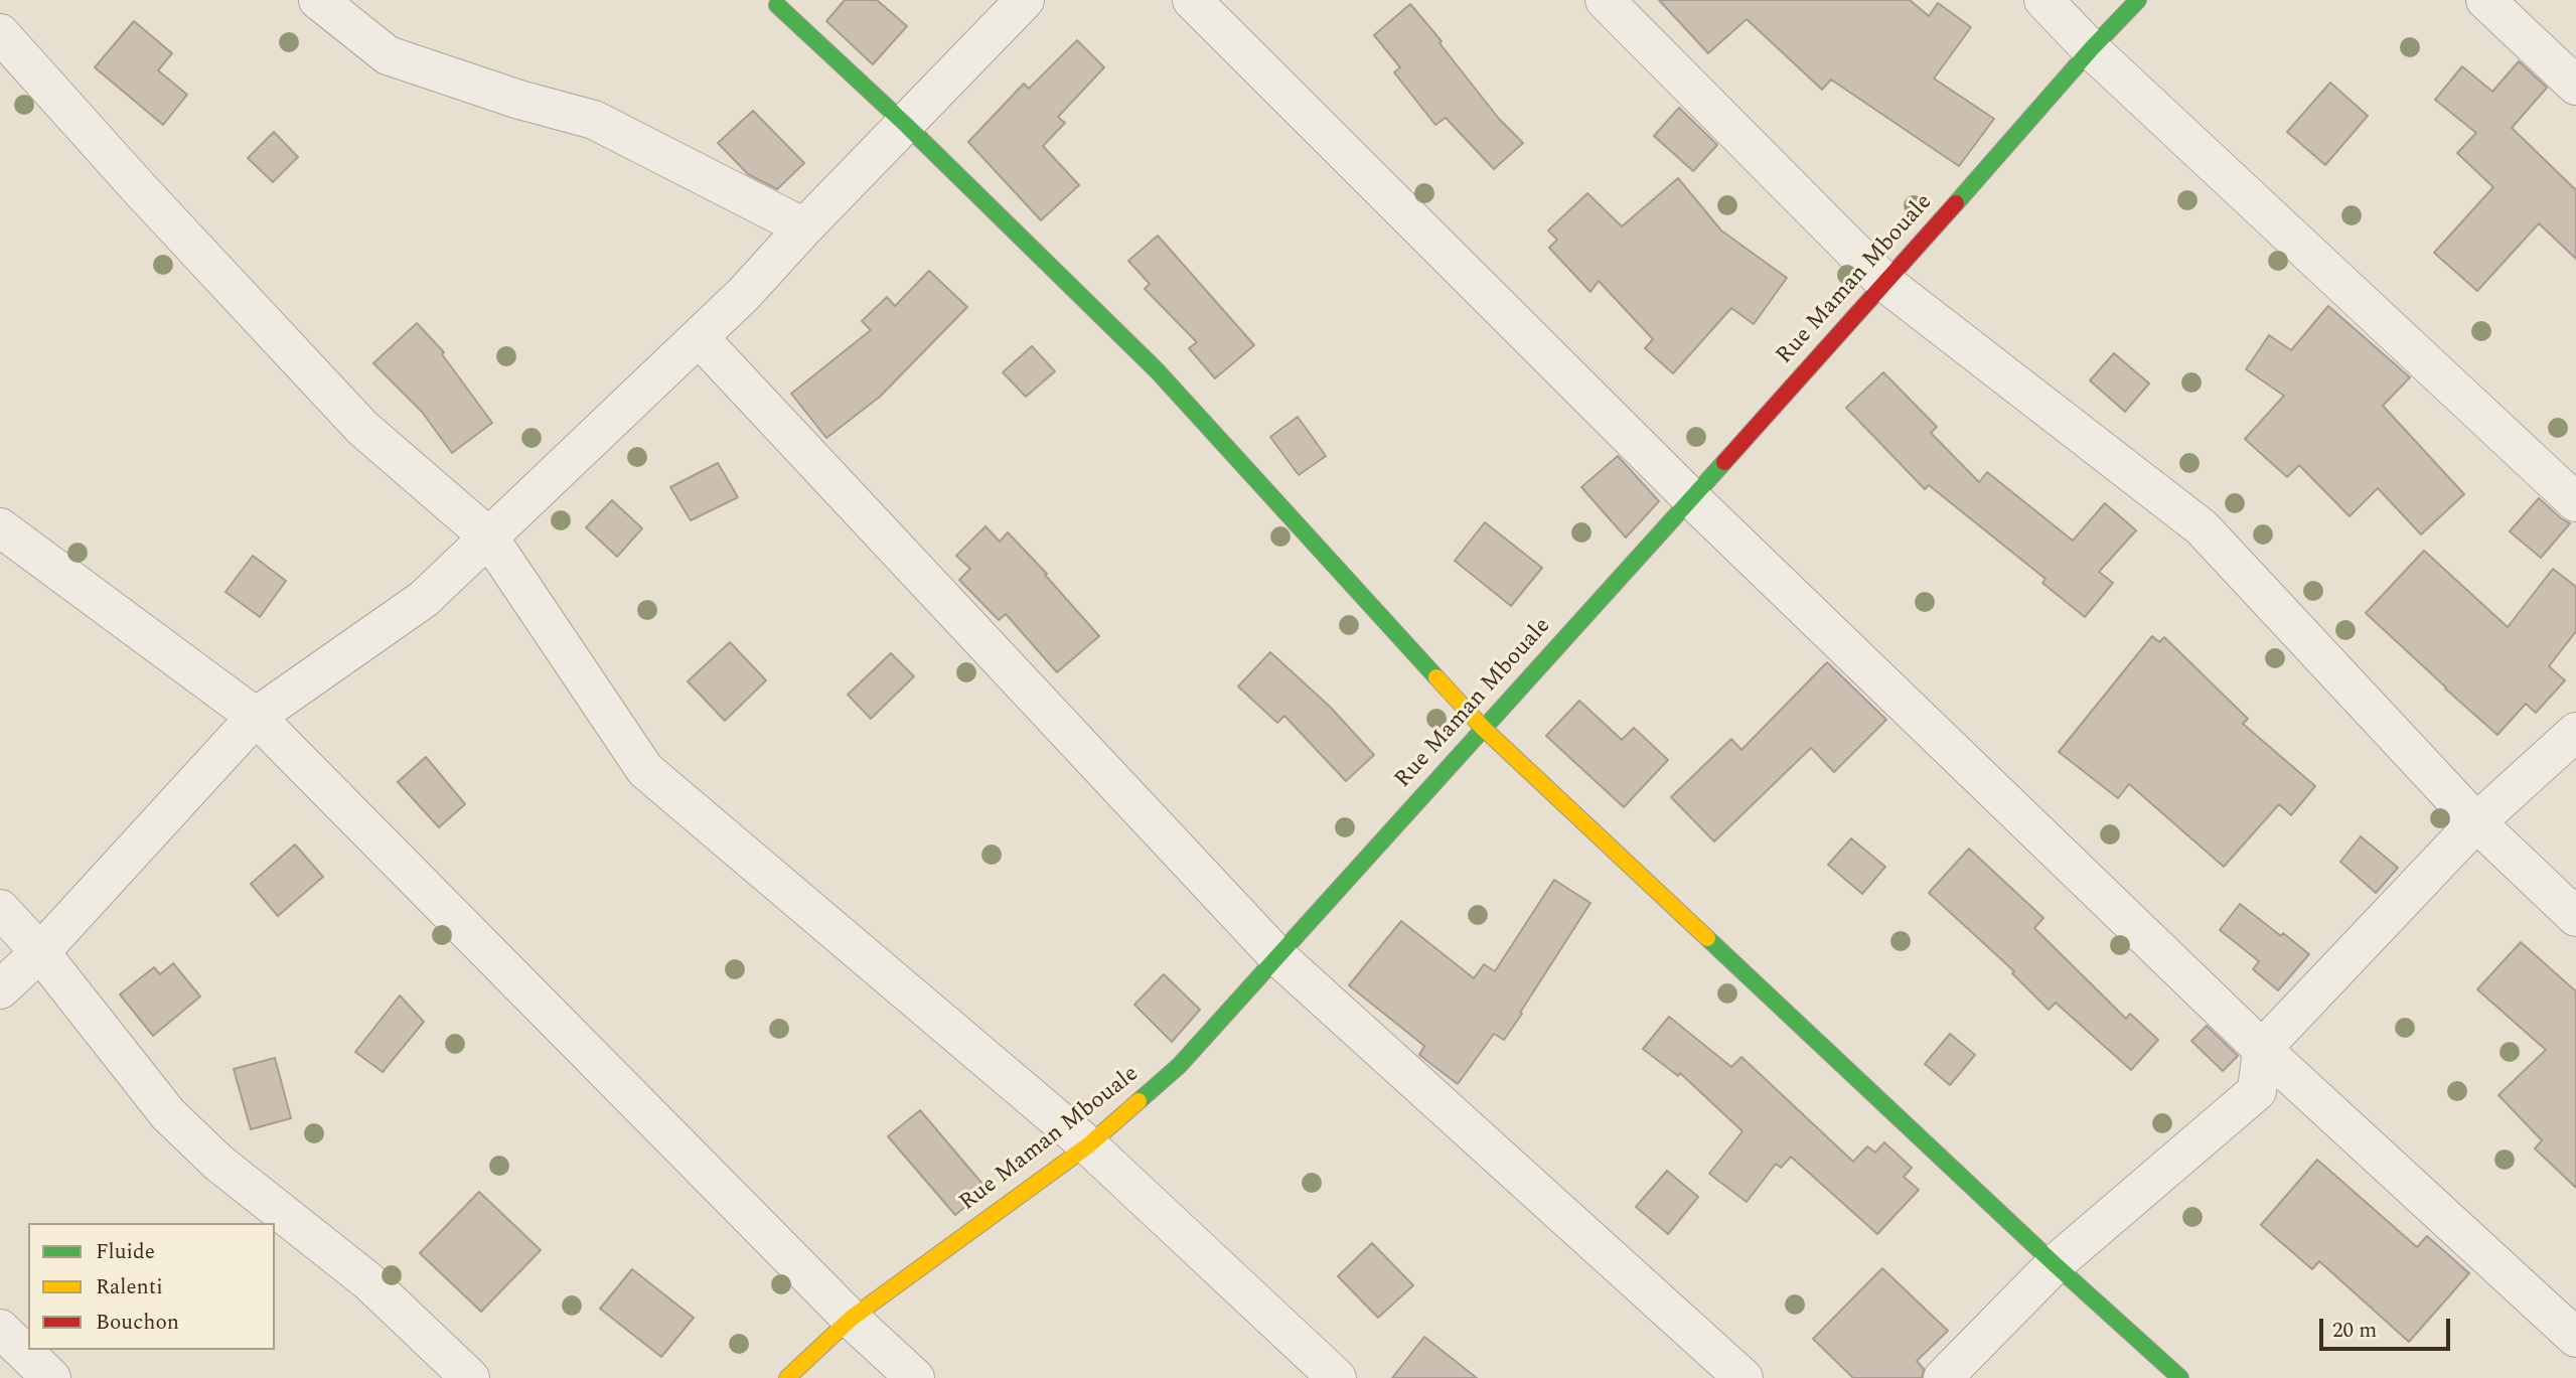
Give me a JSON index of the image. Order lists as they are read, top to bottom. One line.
{"streets":{"street":["Rue Maman Mbouale"]},"legend":["Fluide","Ralenti","Bouchon"],"scale_bar":"20 m"}
